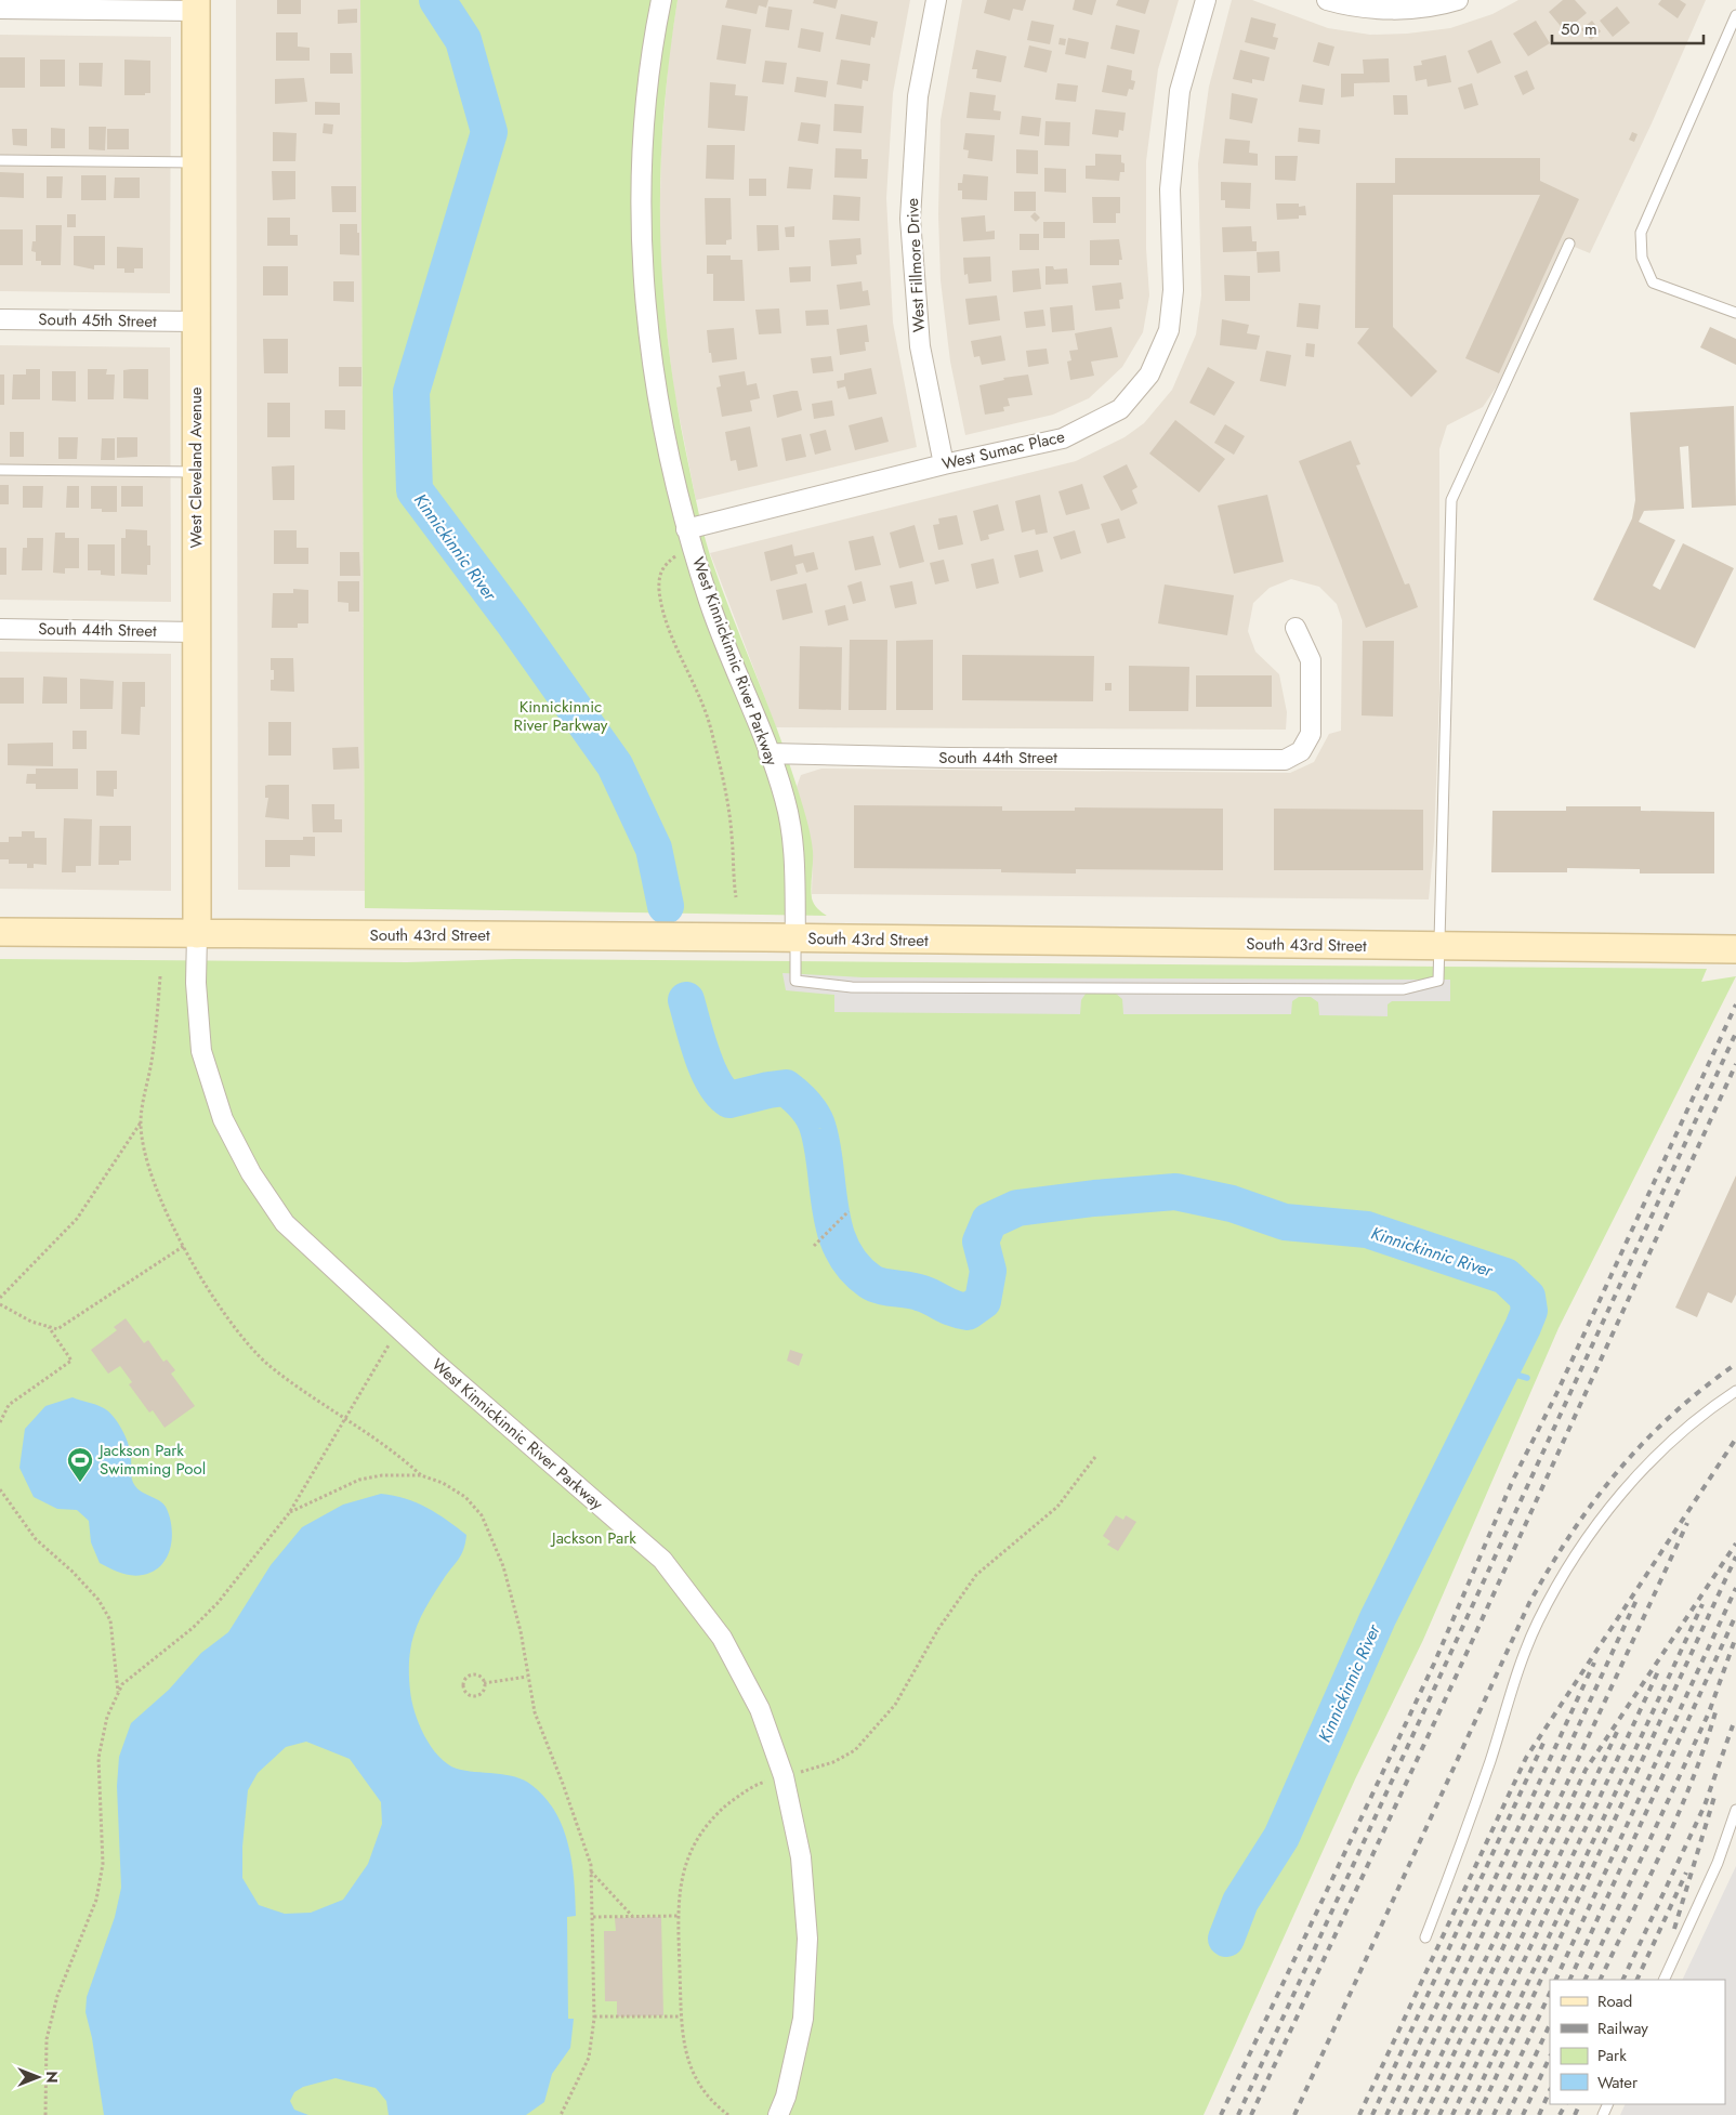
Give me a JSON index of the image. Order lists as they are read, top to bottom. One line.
{"streets":{"main road":["West Cleveland Avenue","South 43rd Street"],"street":["West Fillmore Drive","South 45th Street","West Sumac Place","South 44th Street","West Kinnickinnic River Parkway"]},"crossings":[["West Fillmore Drive","West Sumac Place"],["South 45th Street","West Cleveland Avenue"],["West Sumac Place","West Kinnickinnic River Parkway"],["West Cleveland Avenue","South 44th Street"],["West Cleveland Avenue","West Kinnickinnic River Parkway"],["West Cleveland Avenue","South 43rd Street"],["South 44th Street","West Kinnickinnic River Parkway"],["West Kinnickinnic River Parkway","South 43rd Street"]],"water":["Kinnickinnic River"],"parks":["Kinnickinnic River Parkway","Jackson Park"],"places":{"sports":["Jackson Park Swimming Pool"]},"legend":["Road","Railway","Park","Water"],"scale_bar":"50 m","north":"right"}
